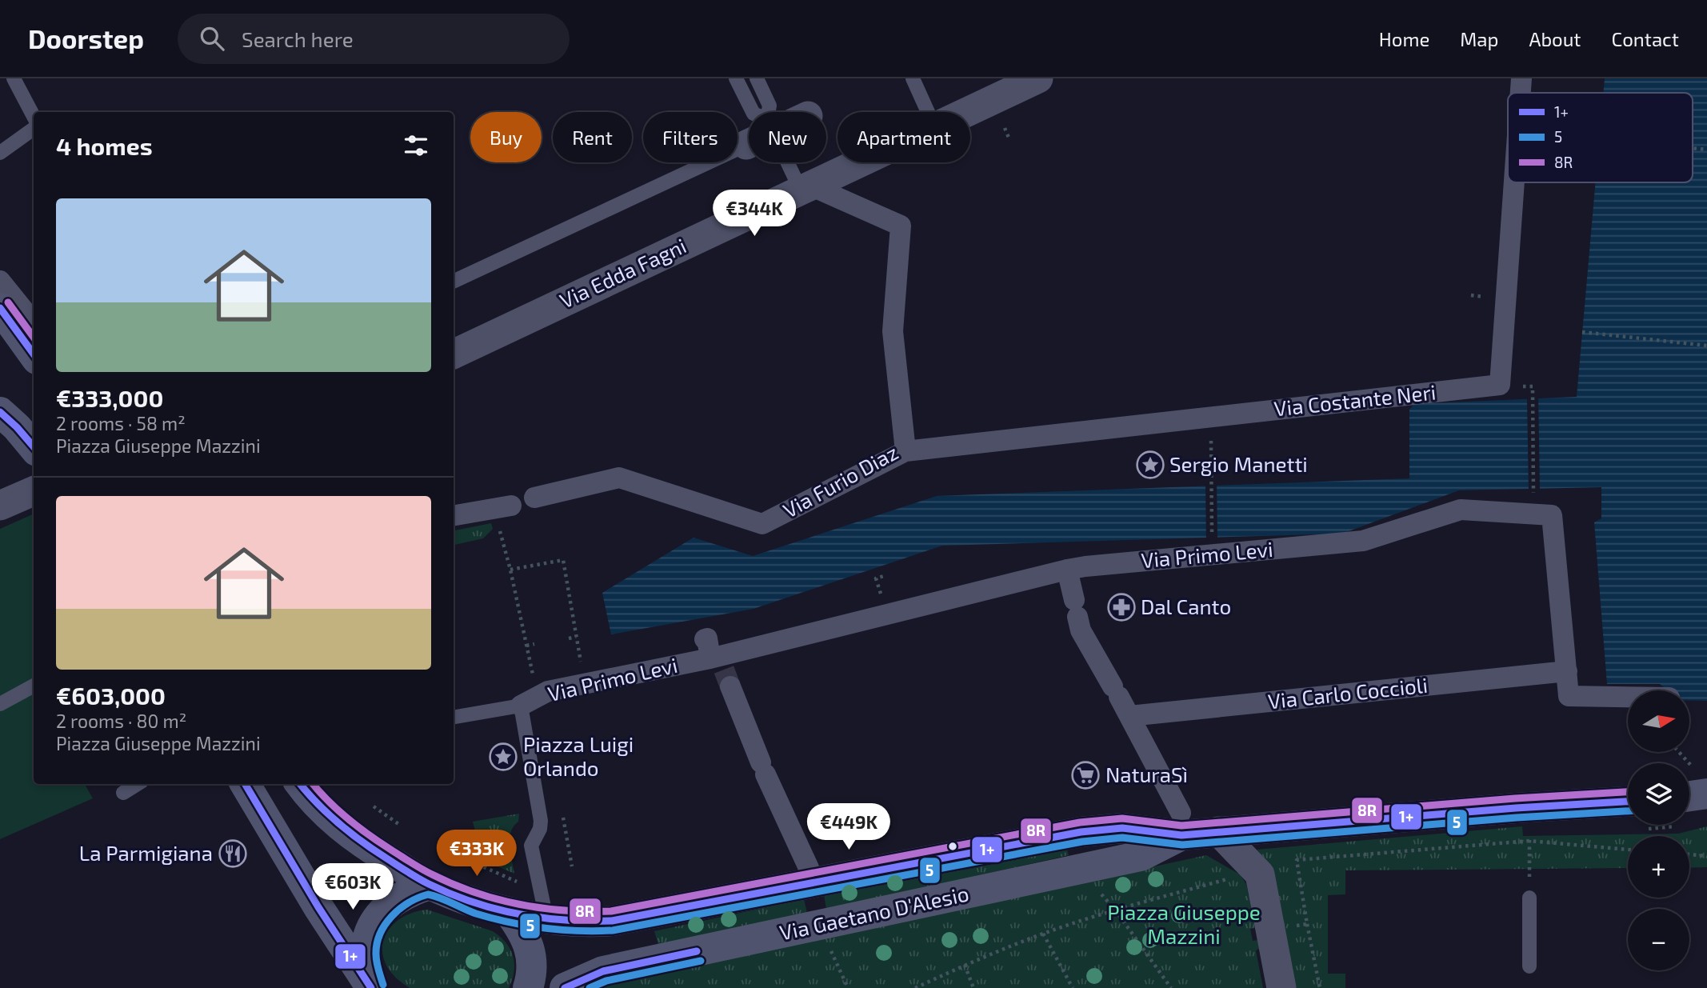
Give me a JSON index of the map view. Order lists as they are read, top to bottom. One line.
{"streets":{"main road":["Via Gaetano D'Alesio"],"street":["Via Edda Fagni","Via Costante Neri","Via Furio Diaz","Via Primo Levi","Via Carlo Coccioli"]},"crossings":[["Via Edda Fagni","Via Furio Diaz"],["Via Costante Neri","Via Furio Diaz"],["Via Primo Levi","Via Carlo Coccioli"]],"parks":["Piazza Giuseppe Mazzini"],"places":{"place":["Sergio Manetti","Piazza Luigi Orlando"],"pharmacy":["Dal Canto"],"supermarket":["NaturaSì"],"restaurant":["La Parmigiana"]},"lines":["transit line 8R","transit line 1+","transit line 5"],"legend":["1+","5","8R"],"north":"right","page":{"header":"Doorstep","search":"Search here","nav":["Home","Map","About","Contact"],"chip":["Buy","Rent","Filters","New","Apartment"],"heading":"4 homes","list":[{"name":"€333,000","note":"2 rooms · 58 m² · Piazza Giuseppe Mazzini"},{"name":"€603,000","note":"2 rooms · 80 m² · Piazza Giuseppe Mazzini"}],"price":["€344K","€449K","€333K","€603K"],"map_buttons":["+","−"]}}
